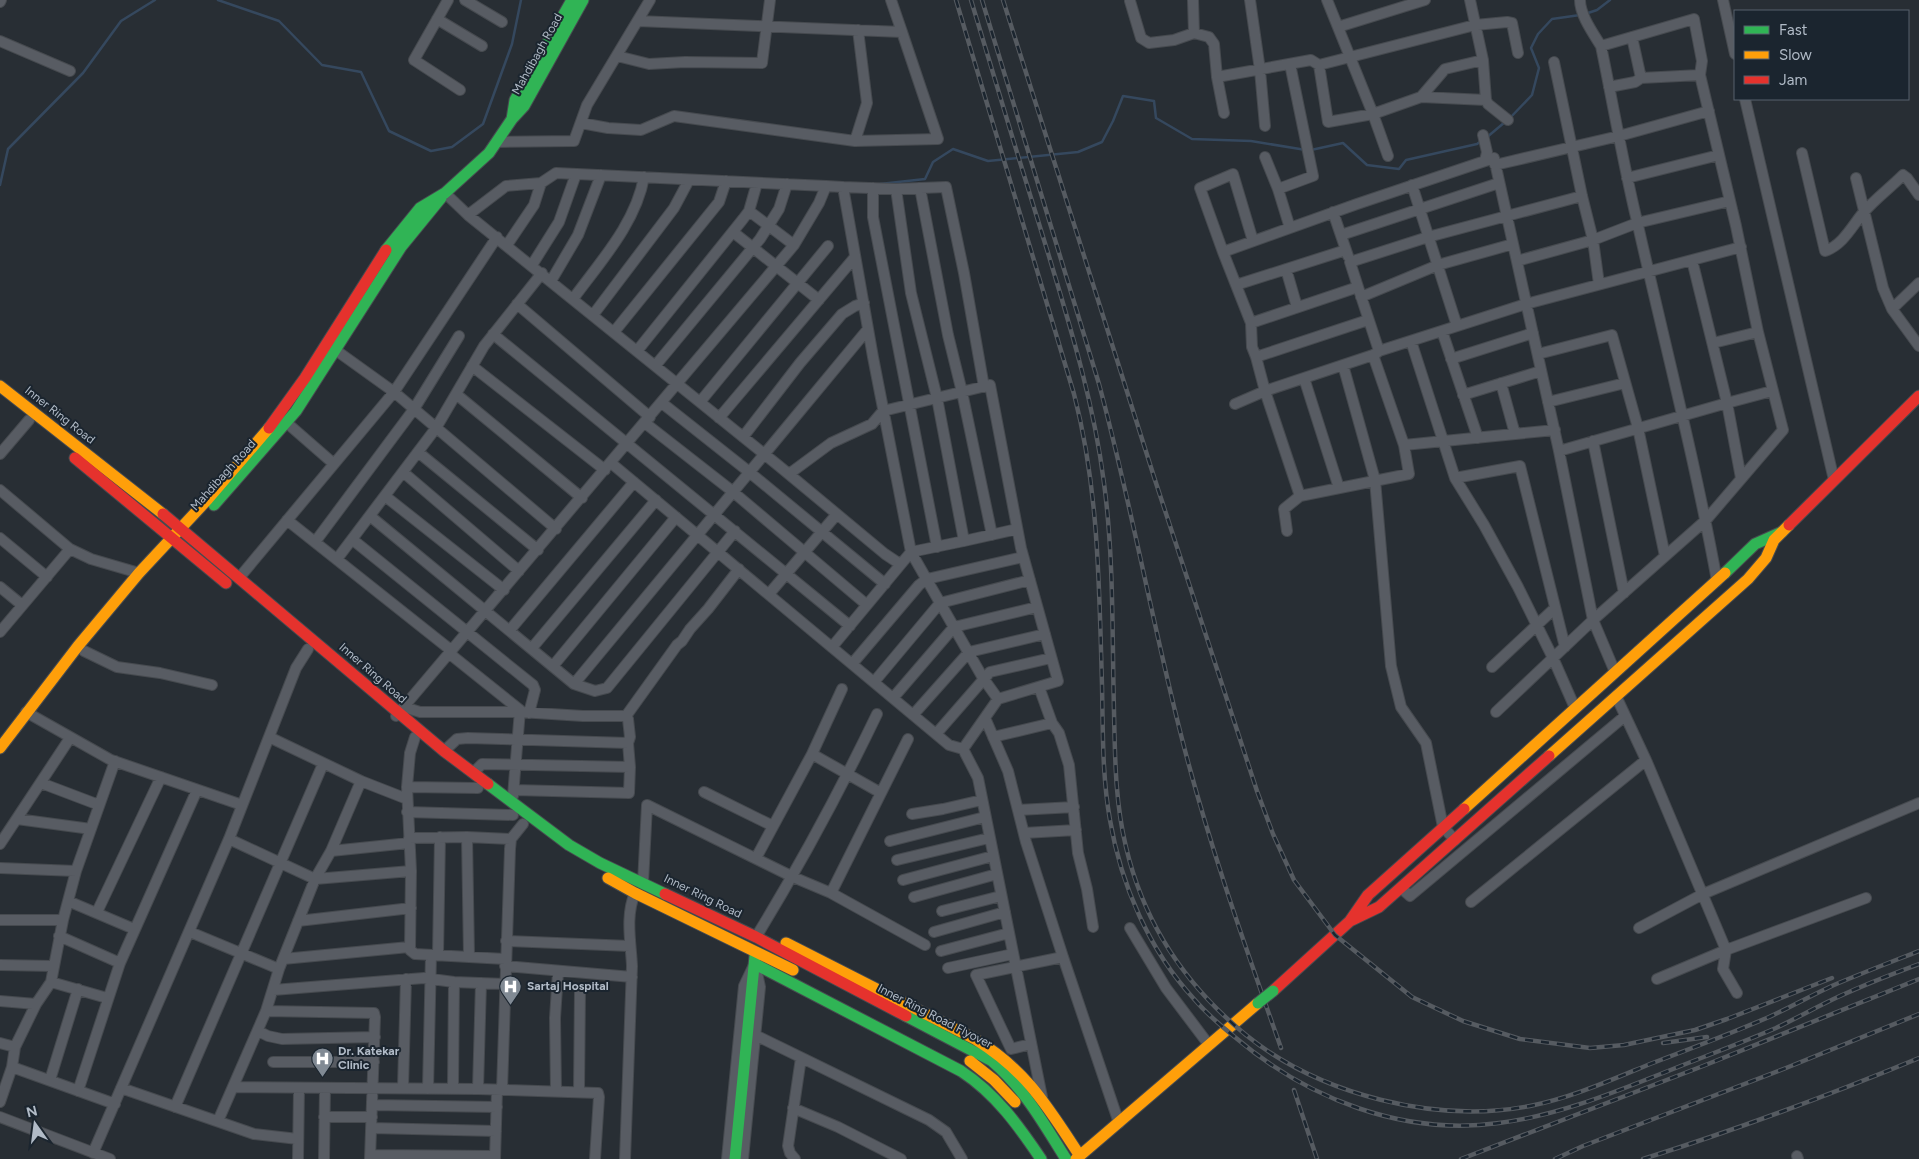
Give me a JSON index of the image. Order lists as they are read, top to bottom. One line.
{"streets":{"main road":["Mahdibagh Road","Inner Ring Road","Inner Ring Road Flyover"]},"crossings":[["Mahdibagh Road","Inner Ring Road"],["Inner Ring Road","Inner Ring Road Flyover"]],"places":{"hospital":["Sartaj Hospital","Dr. Katekar Clinic"]},"legend":["Fast","Slow","Jam"],"north":"top"}
